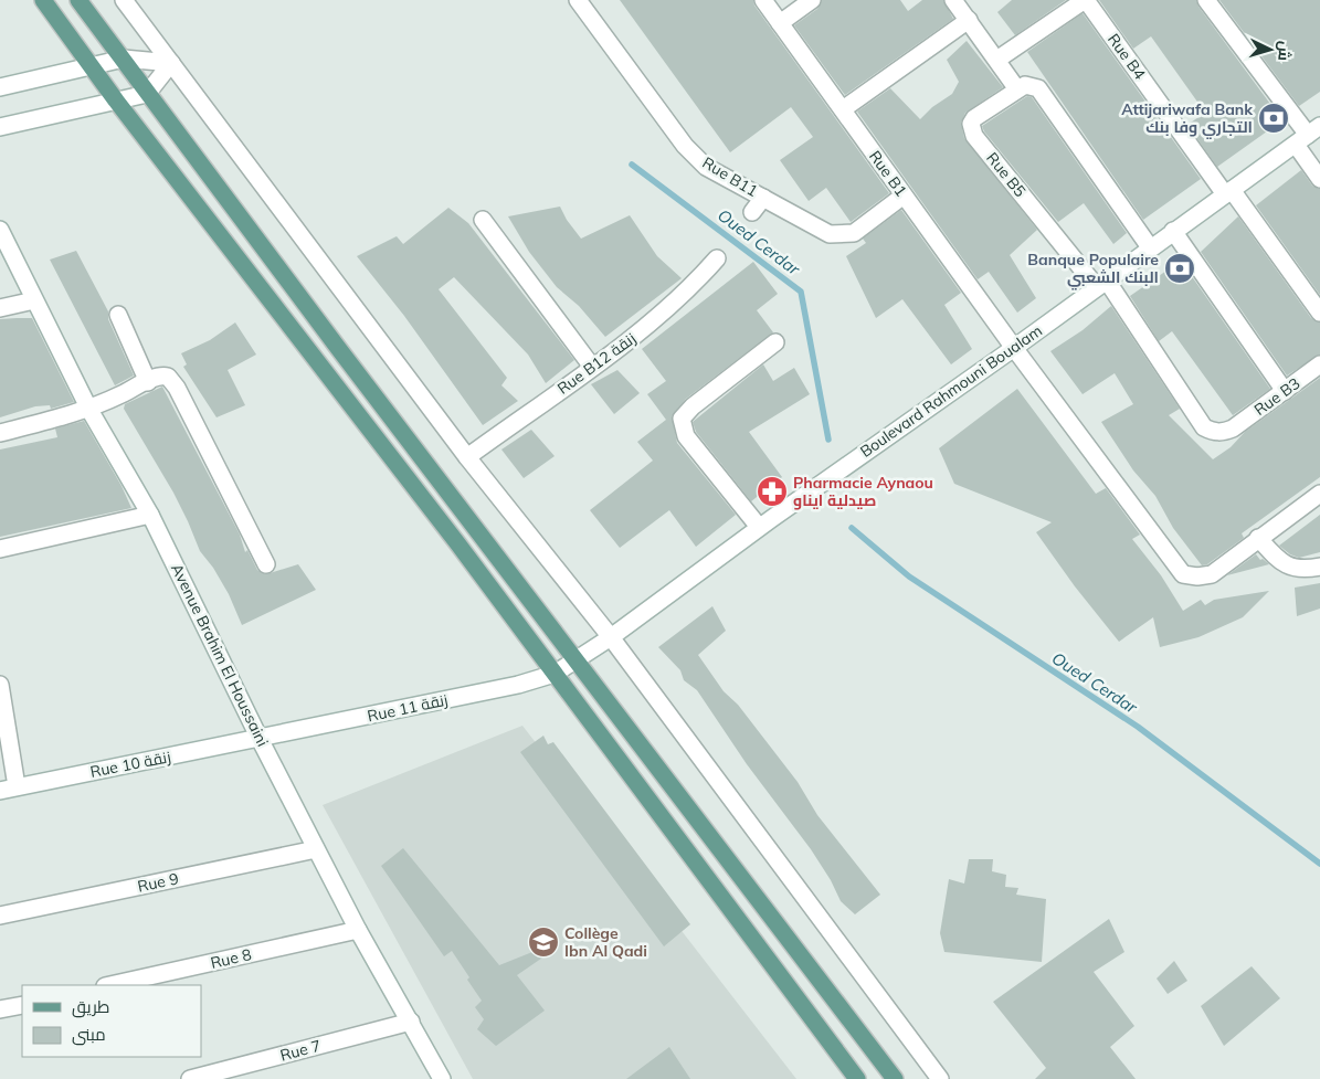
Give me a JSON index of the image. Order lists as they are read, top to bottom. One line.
{"streets":{"street":["Rue B4","Rue B1","Rue B5","Rue B11","Rue B12 زنقة","Boulevard Rahmouni Boualam","Rue B3","Avenue Brahim El Houssaini","Rue 11 زنقة","Rue 10 زنقة","Rue 9","Rue 8","Rue 7"]},"crossings":[["Rue B4","Boulevard Rahmouni Boualam"],["Rue B1","Rue B11"],["Rue B1","Boulevard Rahmouni Boualam"],["Rue B5","Boulevard Rahmouni Boualam"],["Rue B5","Rue B3"],["Boulevard Rahmouni Boualam","Rue 11 زنقة"],["Avenue Brahim El Houssaini","Rue 11 زنقة"],["Avenue Brahim El Houssaini","Rue 10 زنقة"],["Avenue Brahim El Houssaini","Rue 9"],["Avenue Brahim El Houssaini","Rue 8"],["Avenue Brahim El Houssaini","Rue 7"],["Rue 11 زنقة","Rue 10 زنقة"]],"water":["Oued Cerdar"],"places":{"bank":["Attijariwafa Bank التجاري وفا بنك","Banque Populaire البنك الشعبي"],"pharmacy":["Pharmacie Aynaou صيدلية ايناو"],"school or university":["Collège Ibn Al Qadi"]},"legend":["طريق","مبنى"],"north":"right"}
